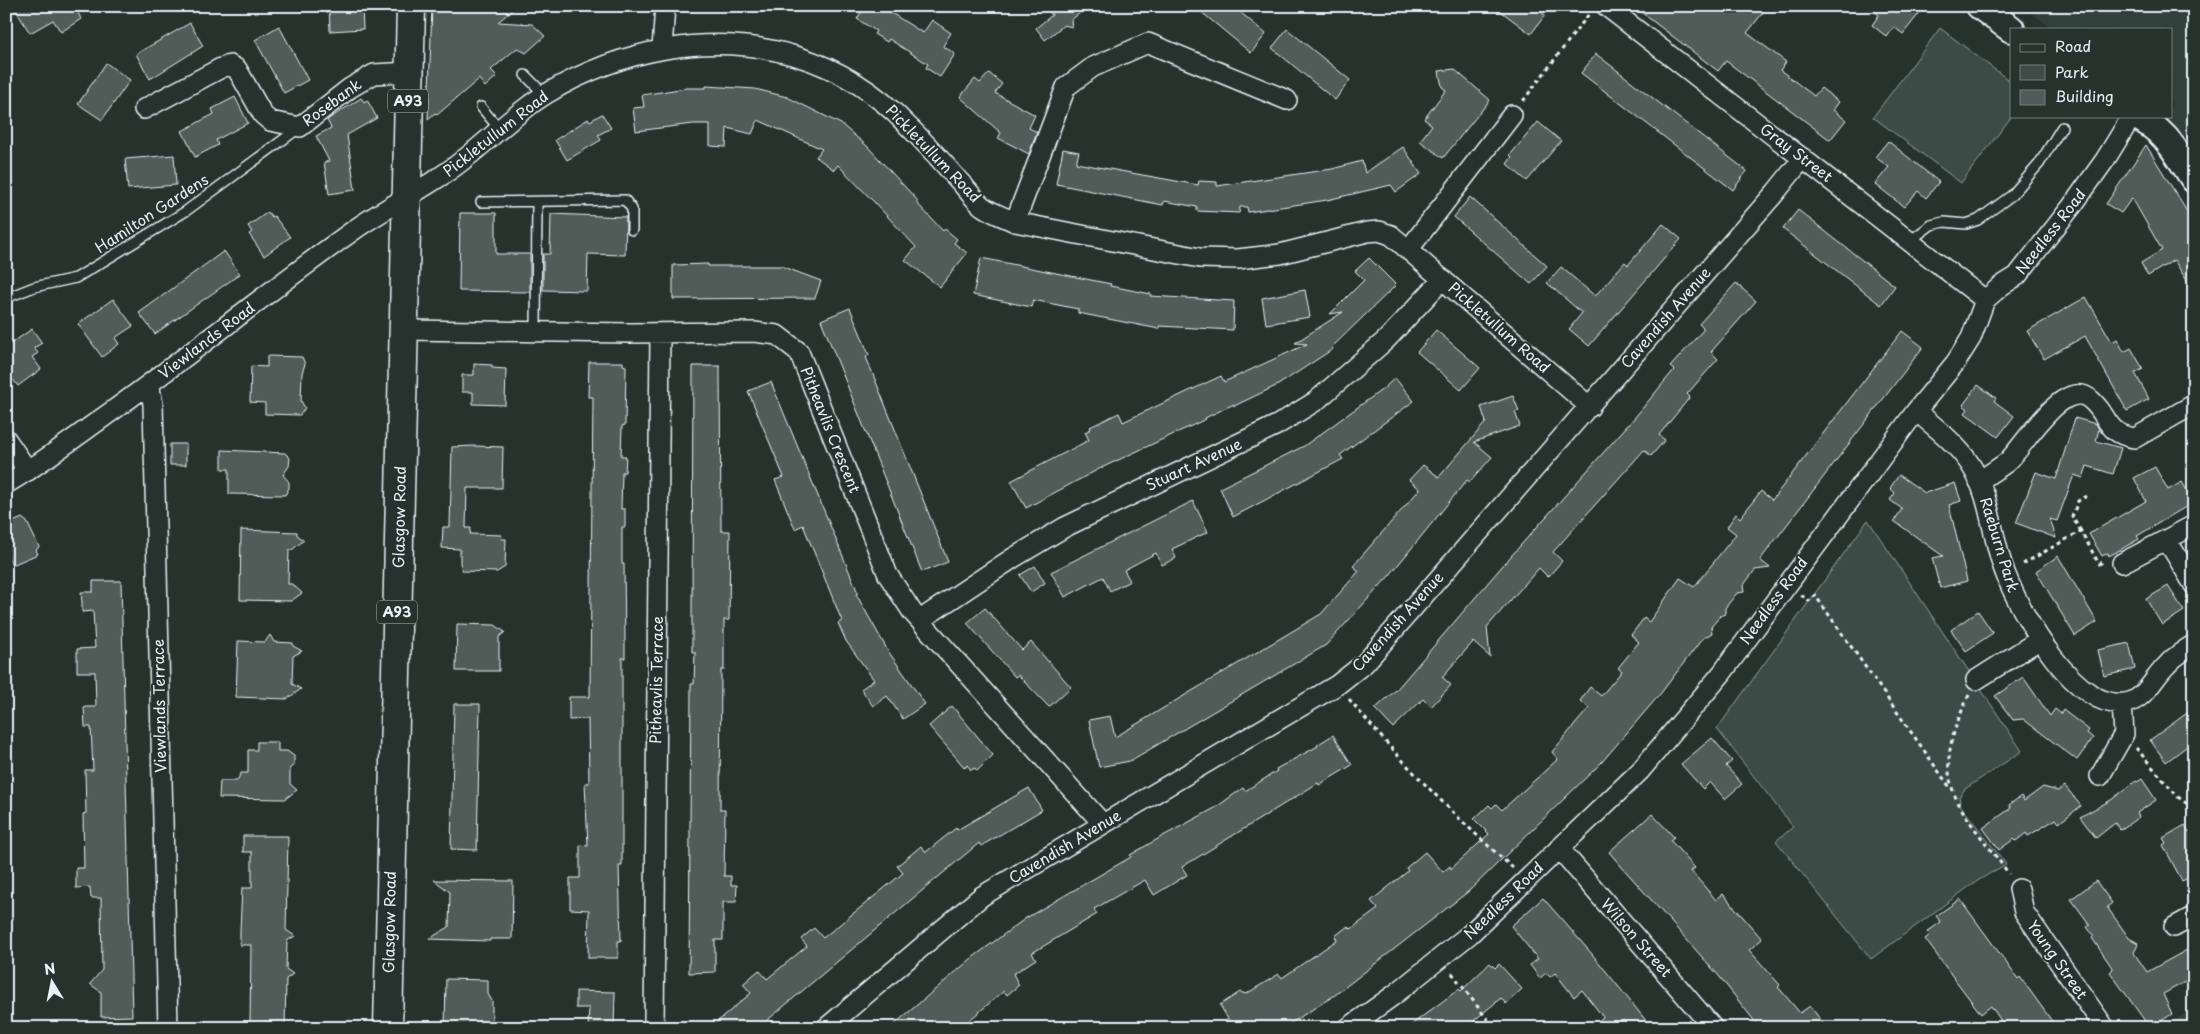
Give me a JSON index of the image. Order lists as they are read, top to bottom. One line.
{"streets":{"main road":["A93","Glasgow Road"],"street":["Rosebank","Pickletullum Road","Gray Street","Needless Road","Cavendish Avenue","Viewlands Road","Pitheavlis Crescent","Stuart Avenue","Raeburn Park","Pitheavlis Terrace","Viewlands Terrace","Wilson Street","Young Street"],"lane":["Hamilton Gardens"]},"crossings":[["Rosebank","Hamilton Gardens"],["Rosebank","Glasgow Road"],["Pickletullum Road","Cavendish Avenue"],["Pickletullum Road","Viewlands Road"],["Pickletullum Road","Stuart Avenue"],["Pickletullum Road","Glasgow Road"],["Gray Street","Needless Road"],["Gray Street","Cavendish Avenue"],["Needless Road","Raeburn Park"],["Needless Road","Wilson Street"],["Cavendish Avenue","Pitheavlis Crescent"],["Viewlands Road","Glasgow Road"],["Viewlands Road","Viewlands Terrace"],["Pitheavlis Crescent","Stuart Avenue"],["Pitheavlis Crescent","Glasgow Road"],["Pitheavlis Crescent","Pitheavlis Terrace"]],"legend":["Road","Park","Building"],"north":"top"}
